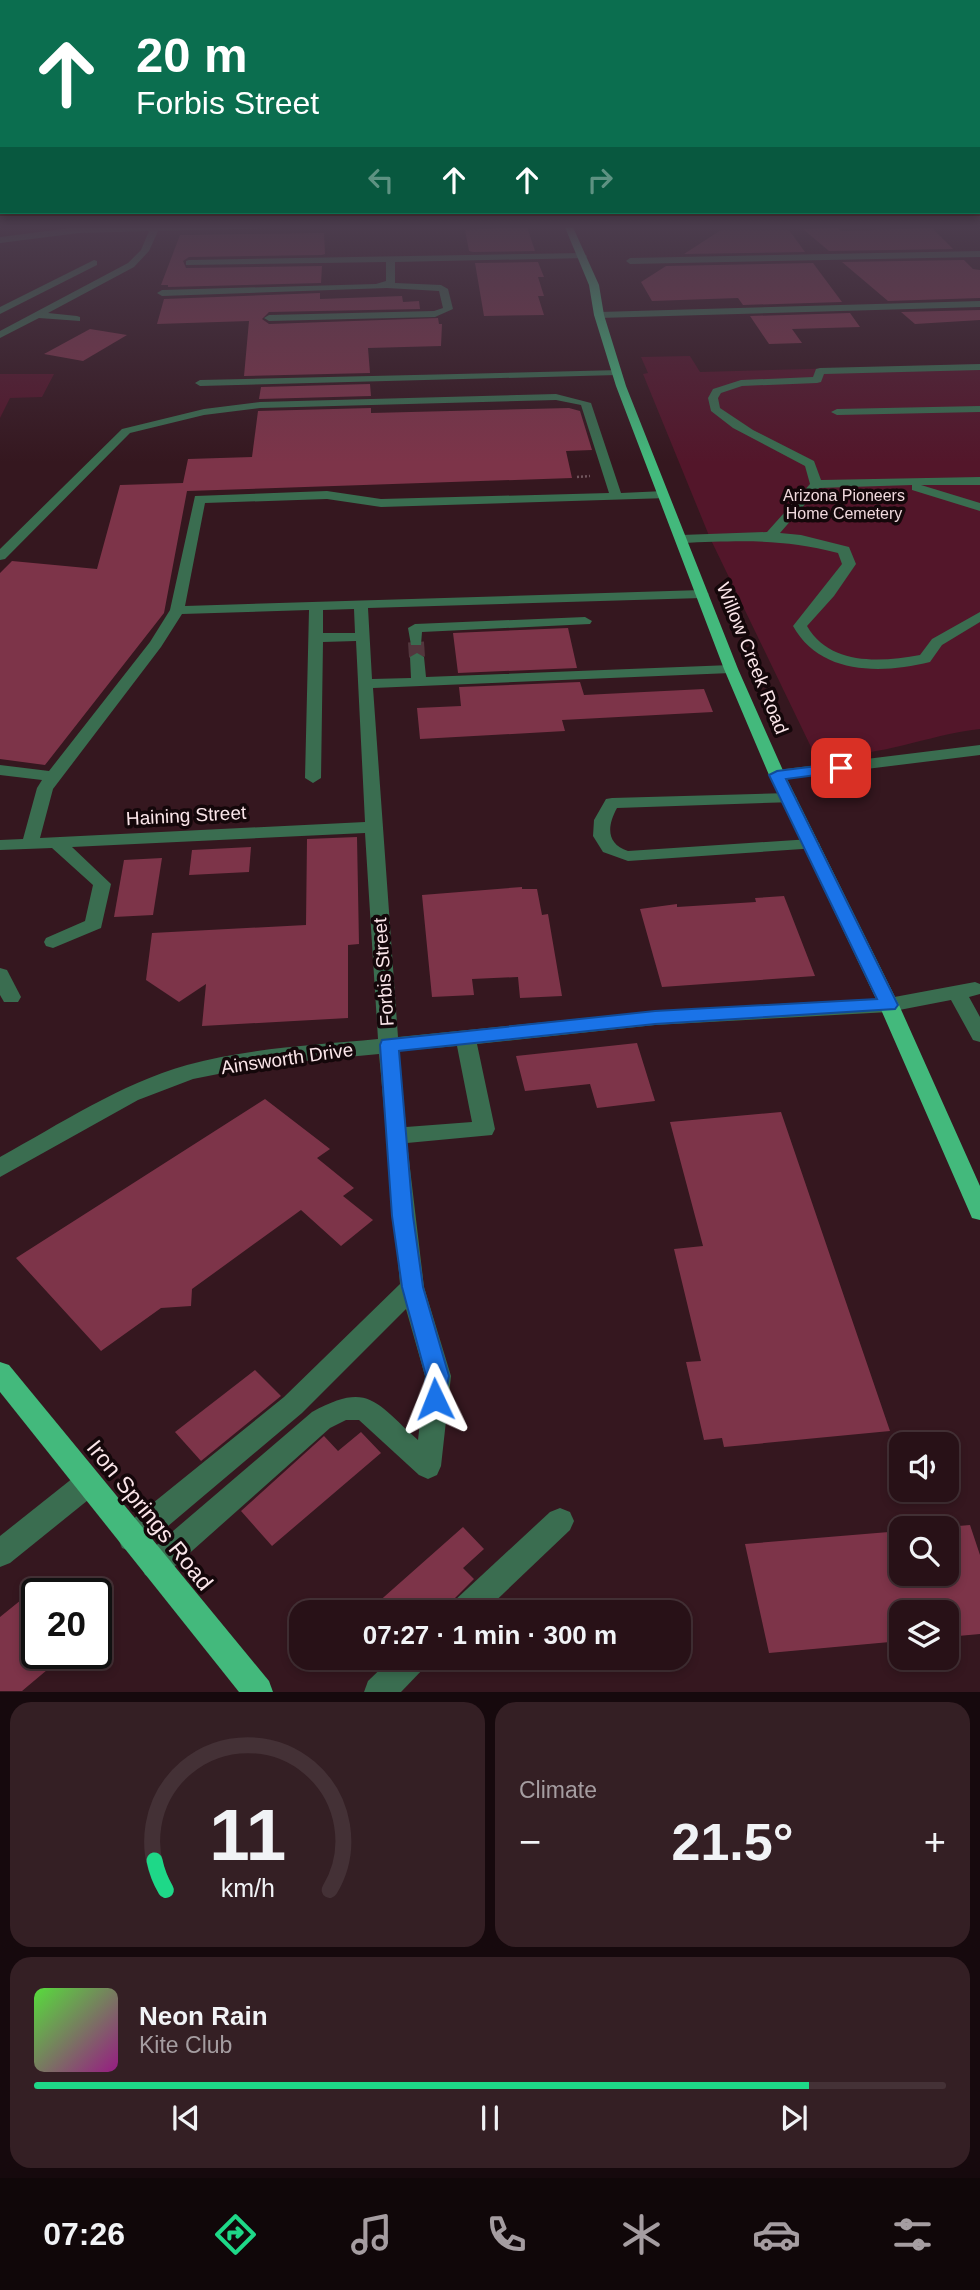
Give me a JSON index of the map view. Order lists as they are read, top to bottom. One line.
{"streets":{"main road":["Willow Creek Road","Iron Springs Road"],"street":["Haining Street","Forbis Street","Ainsworth Drive"]},"crossings":[["Willow Creek Road","Ainsworth Drive"],["Haining Street","Forbis Street"],["Forbis Street","Ainsworth Drive"],["Forbis Street","Iron Springs Road"]],"parks":["Arizona Pioneers Home Cemetery"],"page":{"turn":["20 m","Forbis Street"],"limit":"20","trip":"07:27 · 1 min · 300 m","tile":"Climate","heat":["−","21.5°","+"],"song":["Neon Rain","Kite Club"],"tabs":"07:26","gauge":["11","km/h"]}}
